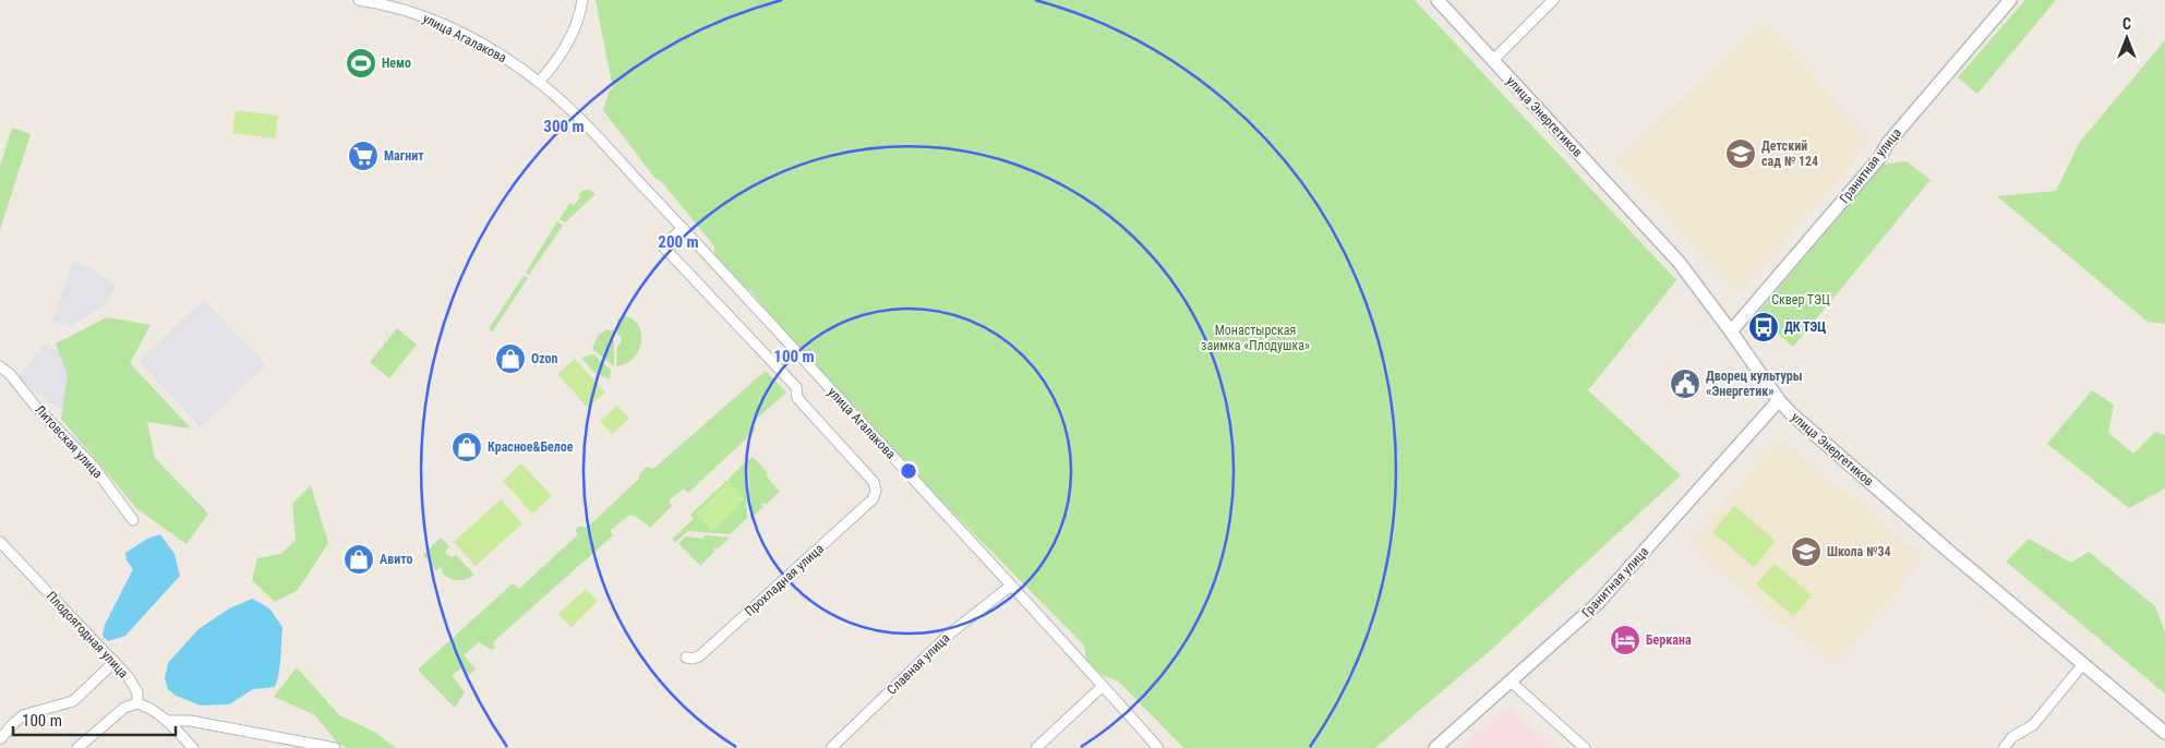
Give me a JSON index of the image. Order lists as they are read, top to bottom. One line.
{"streets":{"street":["улица Агалакова","улица Энергетиков","Гранитная улица","Литовская улица","Прохладная улица","Плодоягодная улица","Славная улица"]},"crossings":[["улица Агалакова","Прохладная улица"],["улица Агалакова","Славная улица"],["улица Энергетиков","Гранитная улица"]],"parks":["Сквер ТЭЦ","Монастырская заимка «Плодушка»"],"places":{"sports":["Немо"],"school or university":["Детский сад № 124","Школа №34"],"supermarket":["Магнит"],"bus stop":["ДК ТЭЦ"],"shop":["Ozon","Красное&Белое","Авито"],"public building":["Дворец культуры «Энергетик»"],"hotel":["Беркана"]},"scale_bar":"100 m","north":"top","rings":["300 m","200 m","100 m"]}
